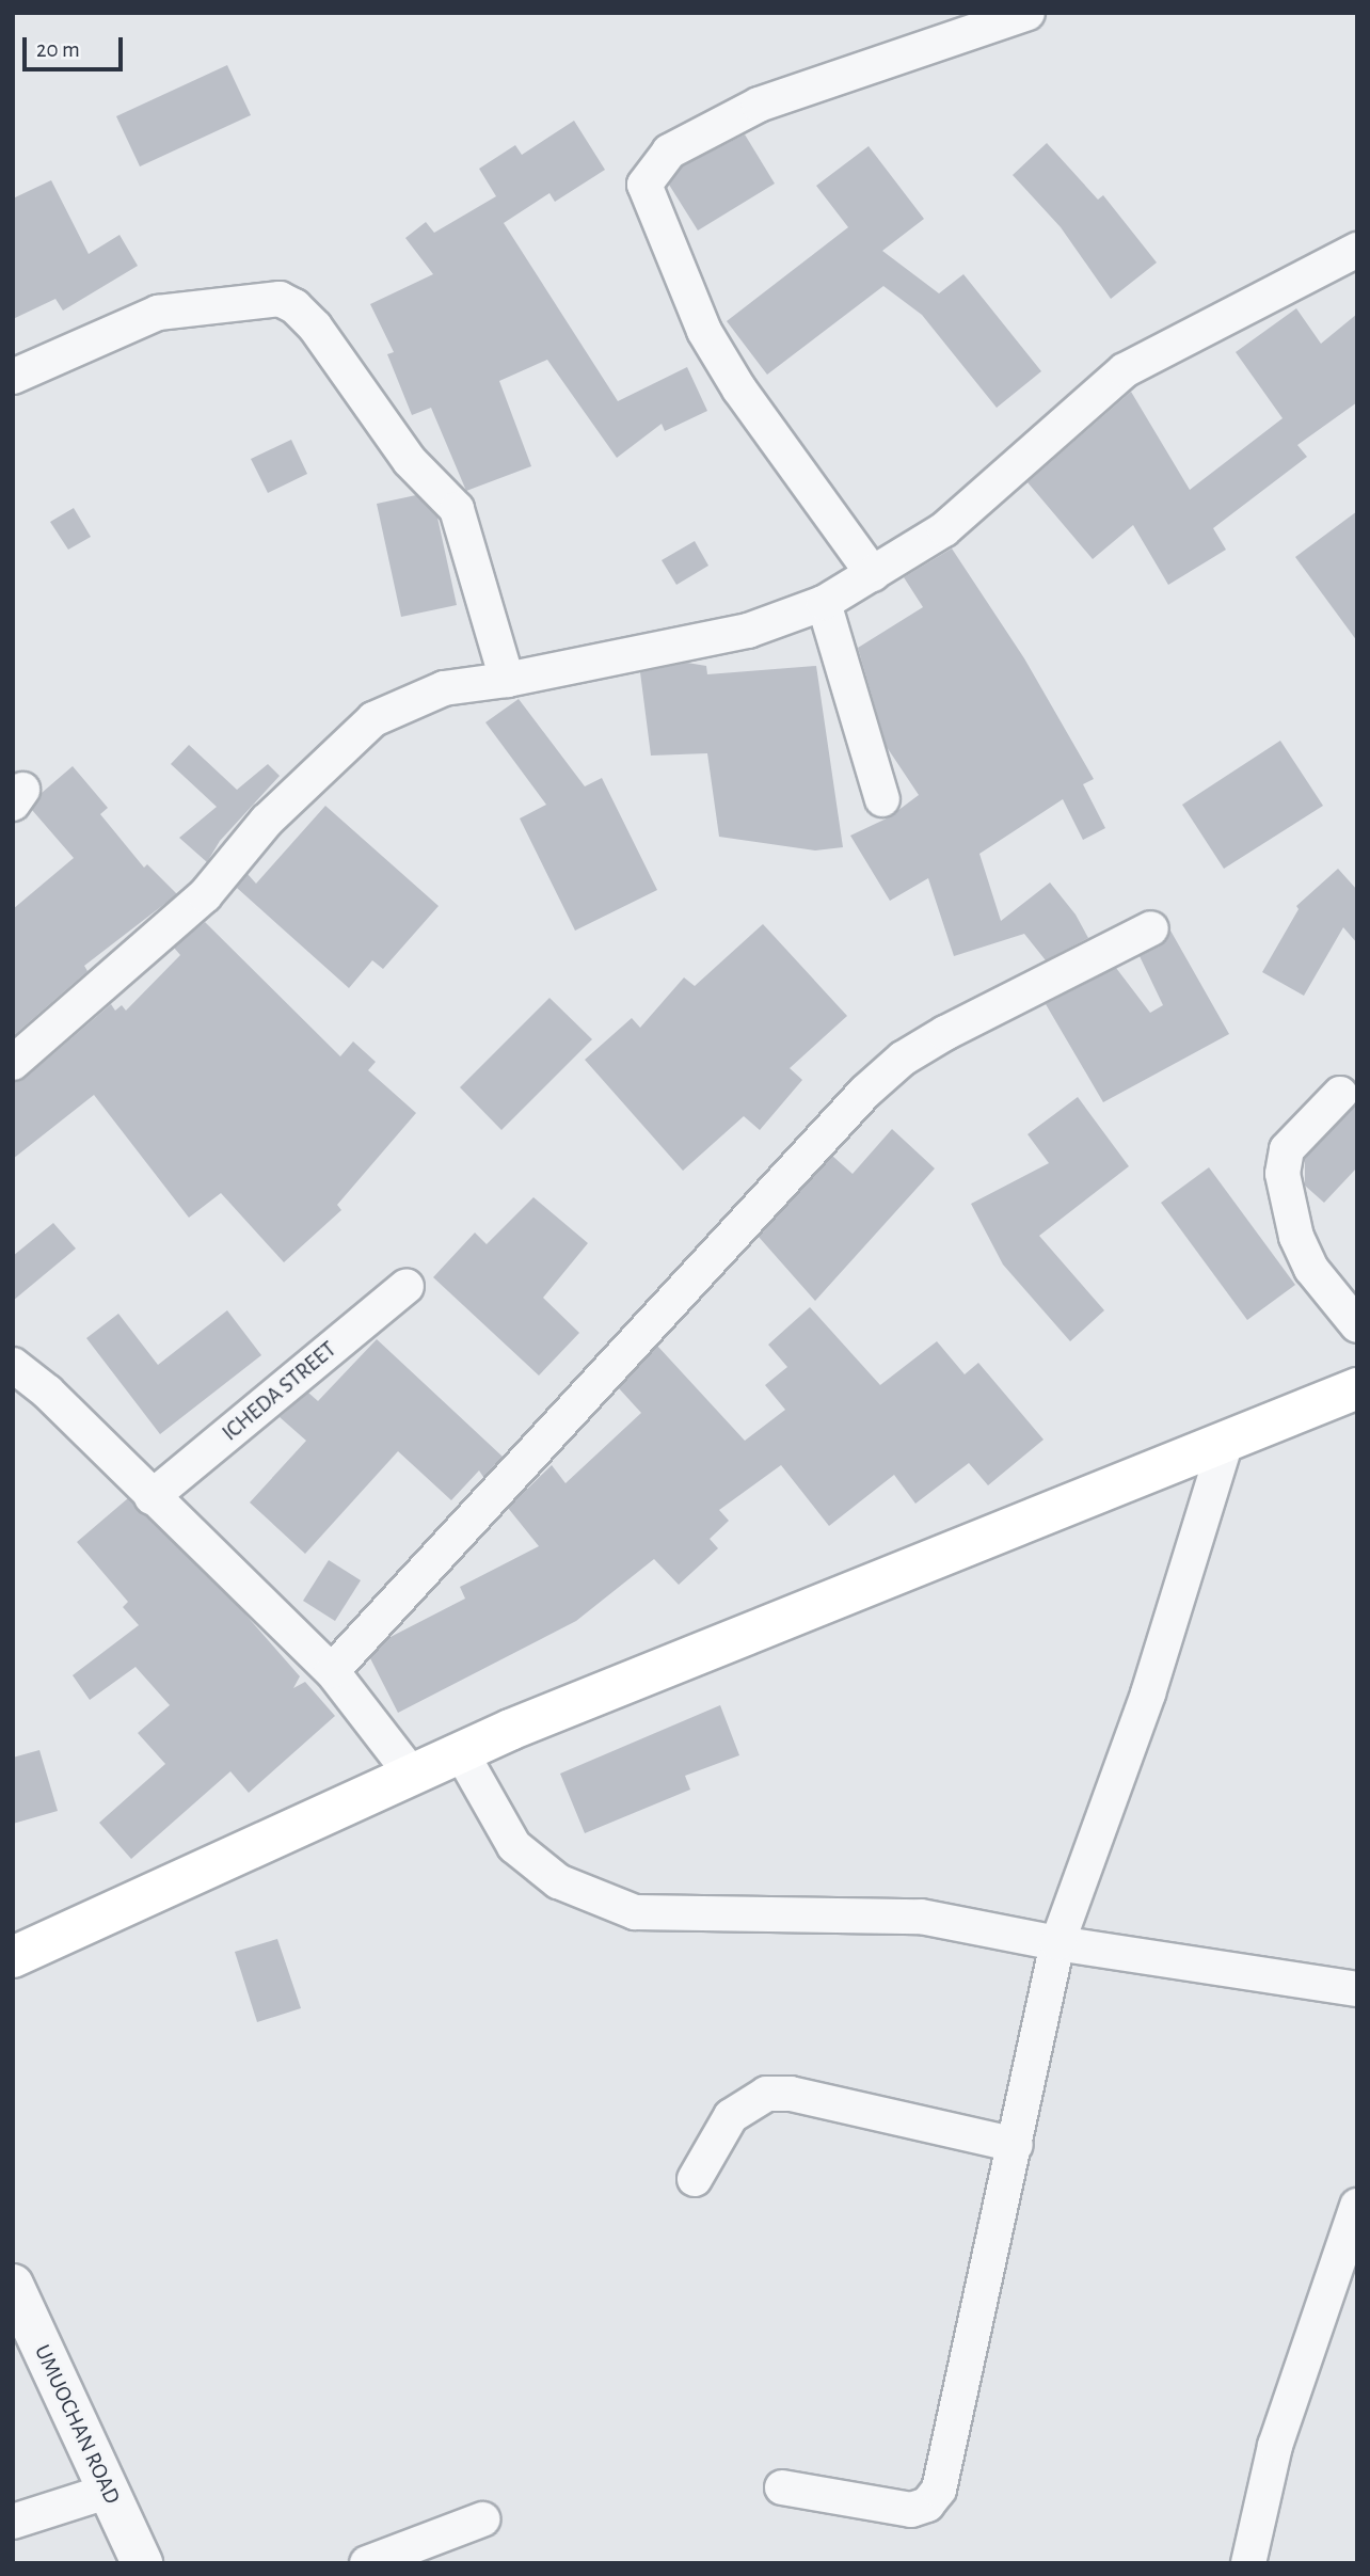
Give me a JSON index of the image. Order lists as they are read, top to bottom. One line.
{"streets":{"street":["ICHEDA STREET","UMUOCHAN ROAD"]},"scale_bar":"20 m"}
